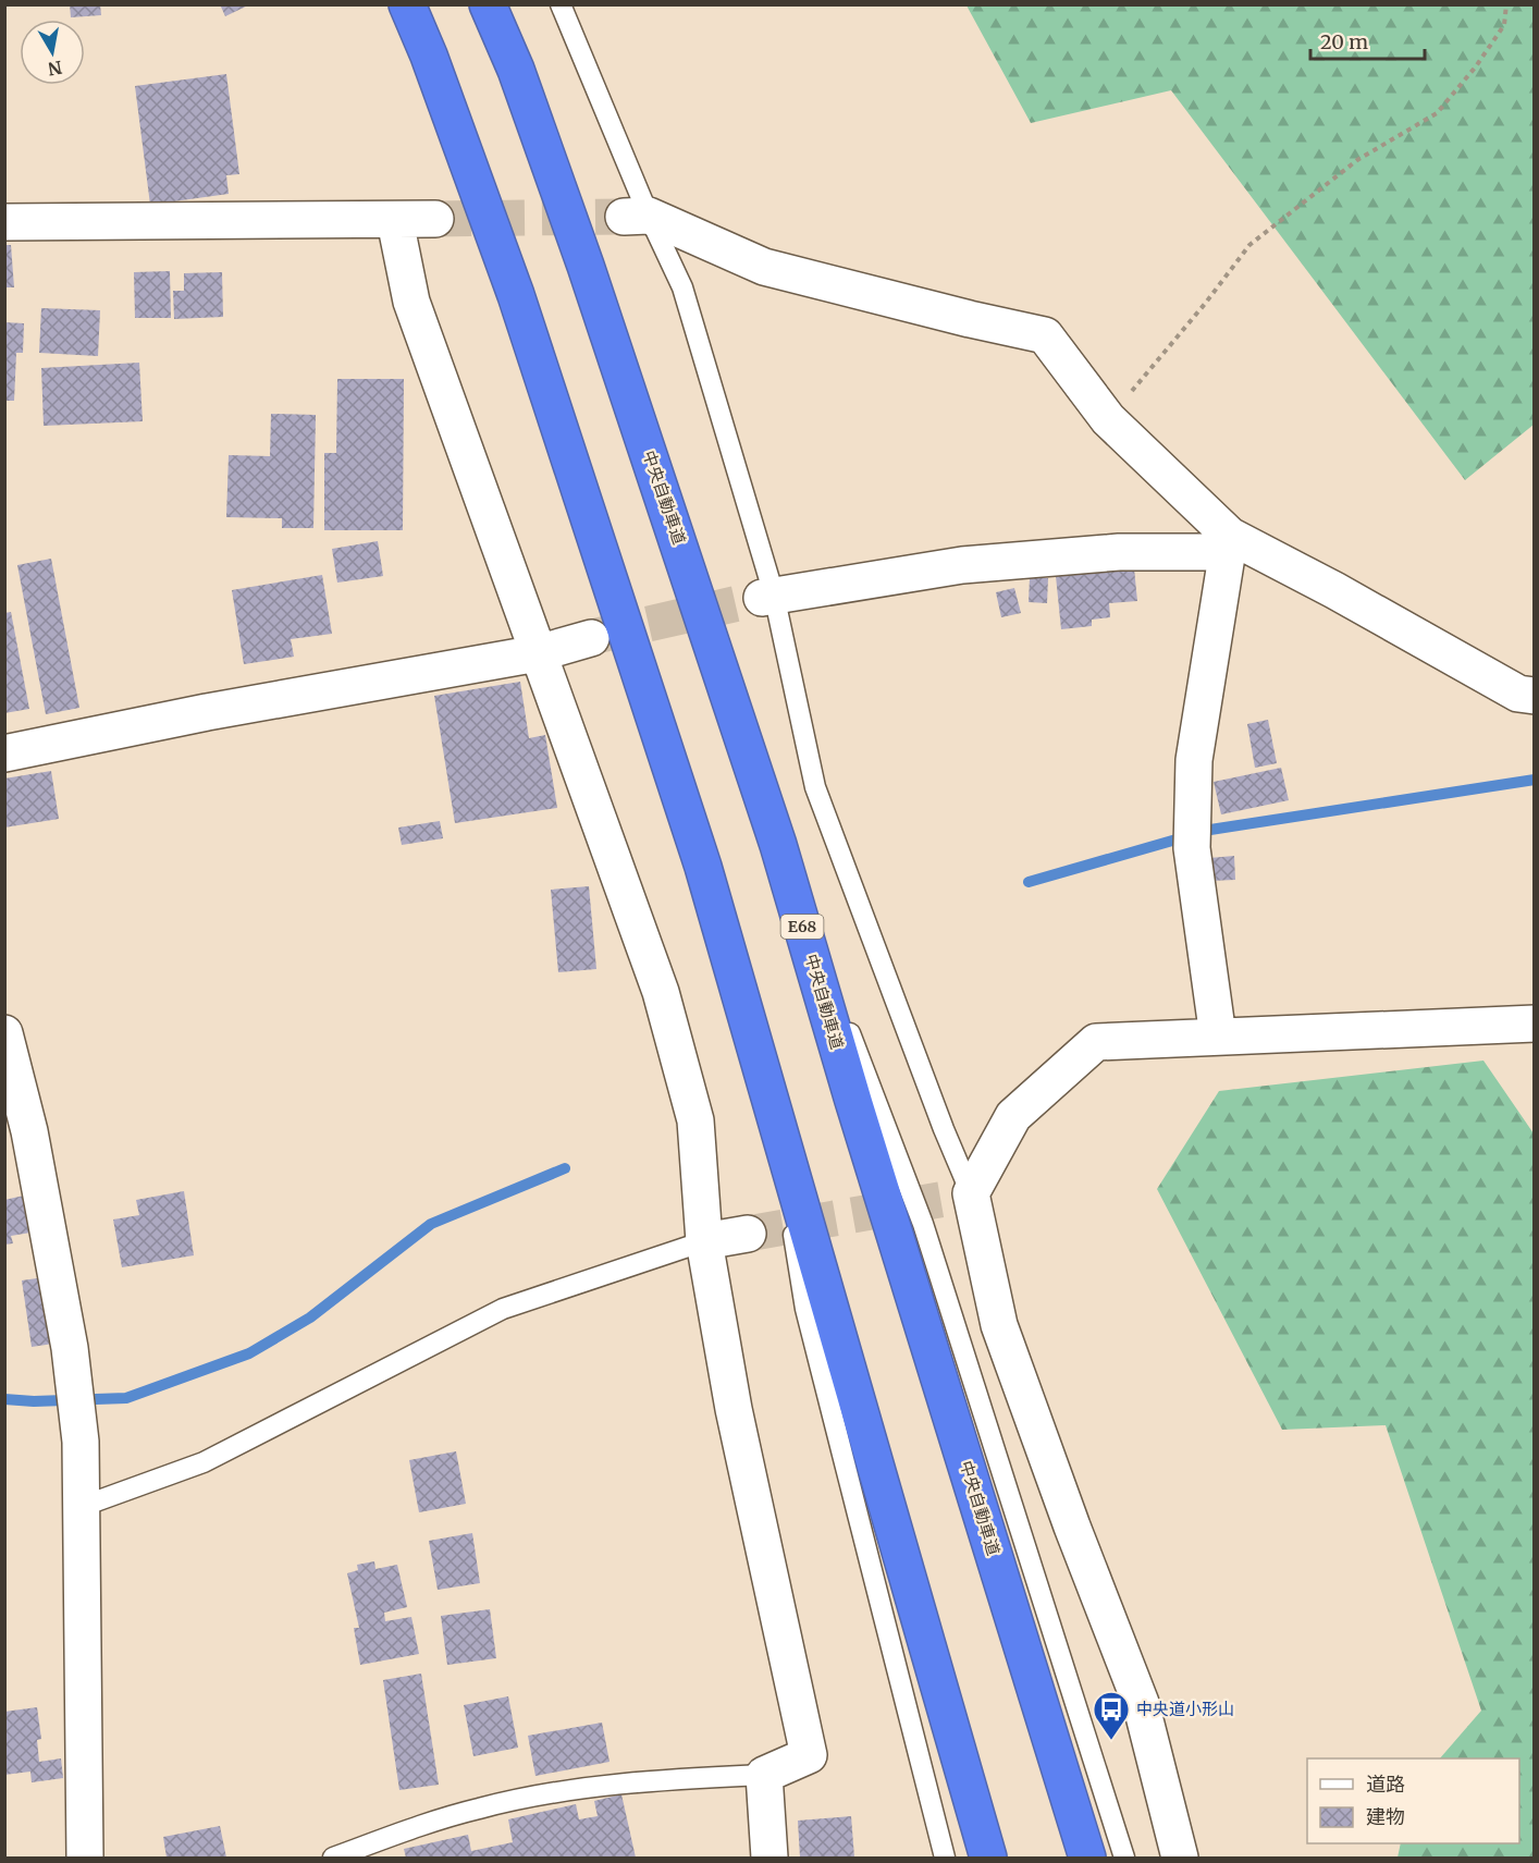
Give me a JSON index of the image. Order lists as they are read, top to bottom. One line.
{"streets":{"highway":["中央自動車道","E68"]},"places":{"bus stop":["中央道小形山"]},"legend":["道路","建物"],"scale_bar":"20 m","north":"bottom"}
